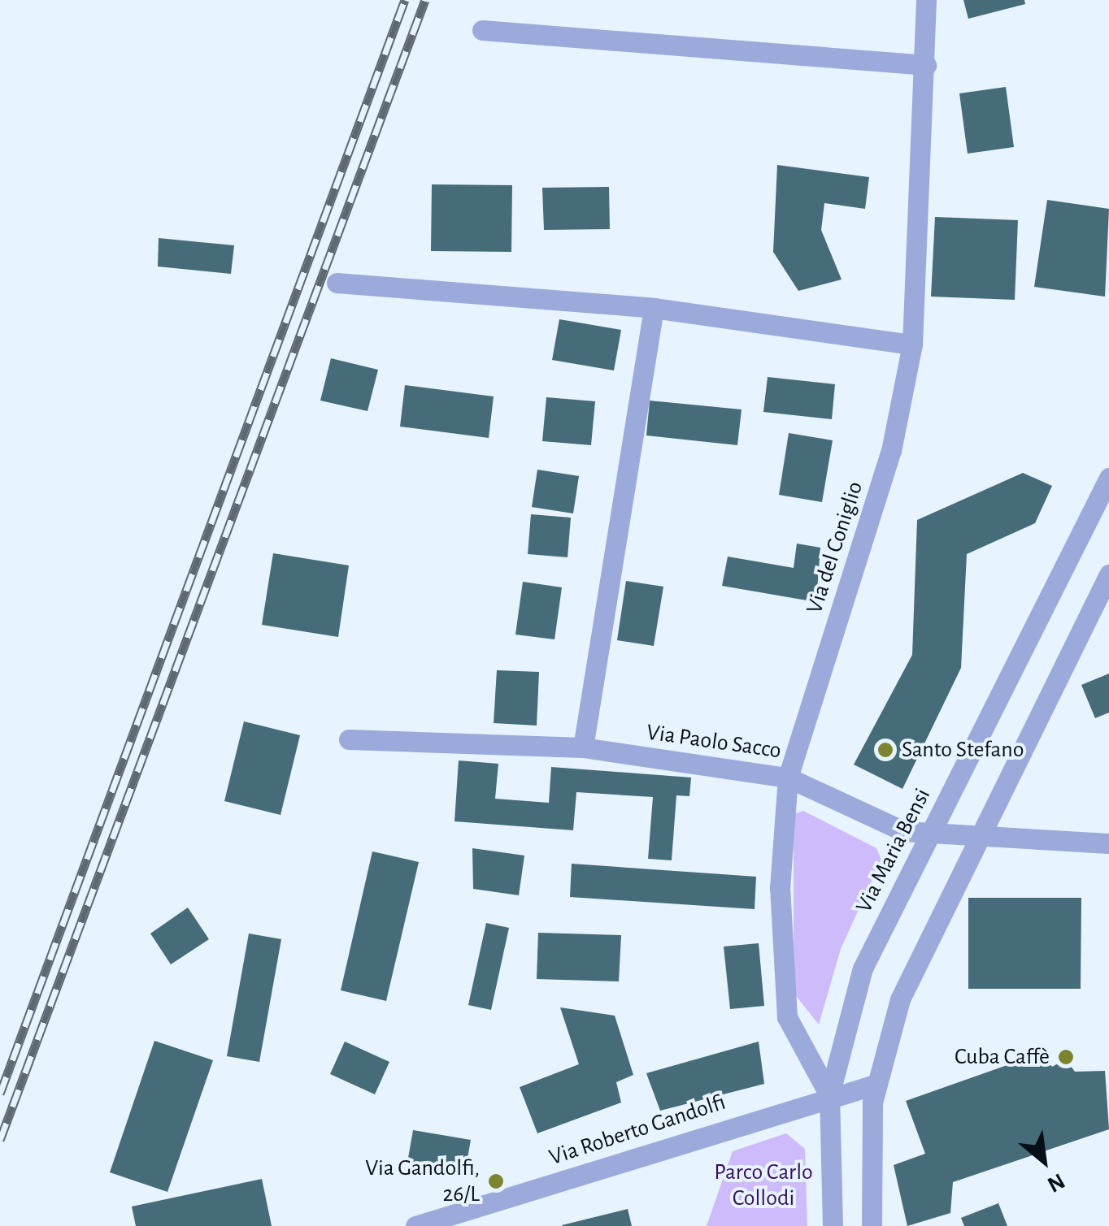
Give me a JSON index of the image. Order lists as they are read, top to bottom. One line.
{"streets":{"street":["Via del Coniglio","Via Paolo Sacco","Via Maria Bensi","Via Roberto Gandolfi"]},"crossings":[["Via del Coniglio","Via Paolo Sacco"],["Via del Coniglio","Via Maria Bensi"],["Via del Coniglio","Via Roberto Gandolfi"],["Via Paolo Sacco","Via Maria Bensi"],["Via Maria Bensi","Via Roberto Gandolfi"]],"parks":["Parco Carlo Collodi"],"places":["Santo Stefano","Cuba Caffè","Via Gandolfi, 26/L"],"north":"bottom right"}
